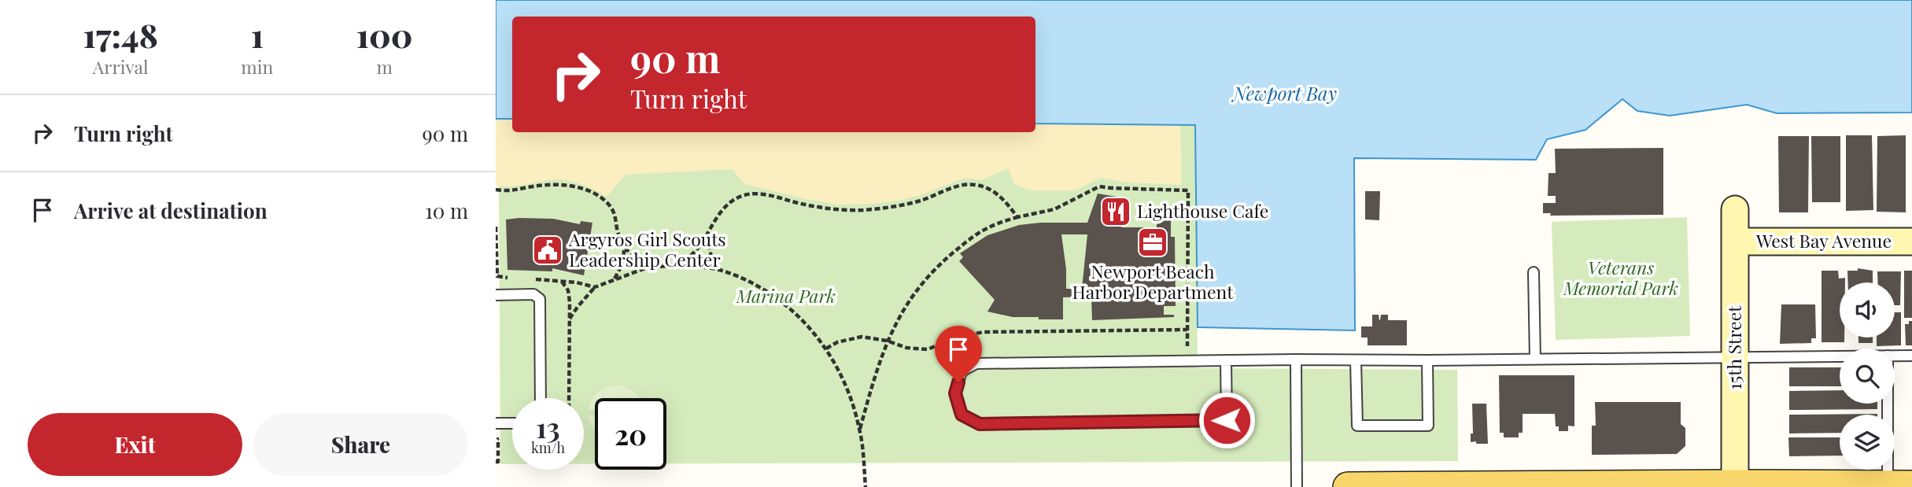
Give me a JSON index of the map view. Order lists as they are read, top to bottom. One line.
{"streets":{"street":["West Bay Avenue","15th Street"]},"crossings":[["West Bay Avenue","15th Street"]],"water":["Newport Bay"],"parks":["Veterans Memorial Park","Marina Park"],"places":{"restaurant":["Lighthouse Cafe"],"office":["Newport Beach Harbor Department"],"public building":["Argyros Girl Scouts Leadership Center"]},"page":{"eta":["17:48","Arrival","1","min","100","m"],"turn":["90 m","Turn right"],"list":[{"name":"Turn right","value":"90 m"},{"name":"Arrive at destination","value":"10 m"}],"speed":"13 km/h","limit":"20","buttons":["Exit","Share"]}}
